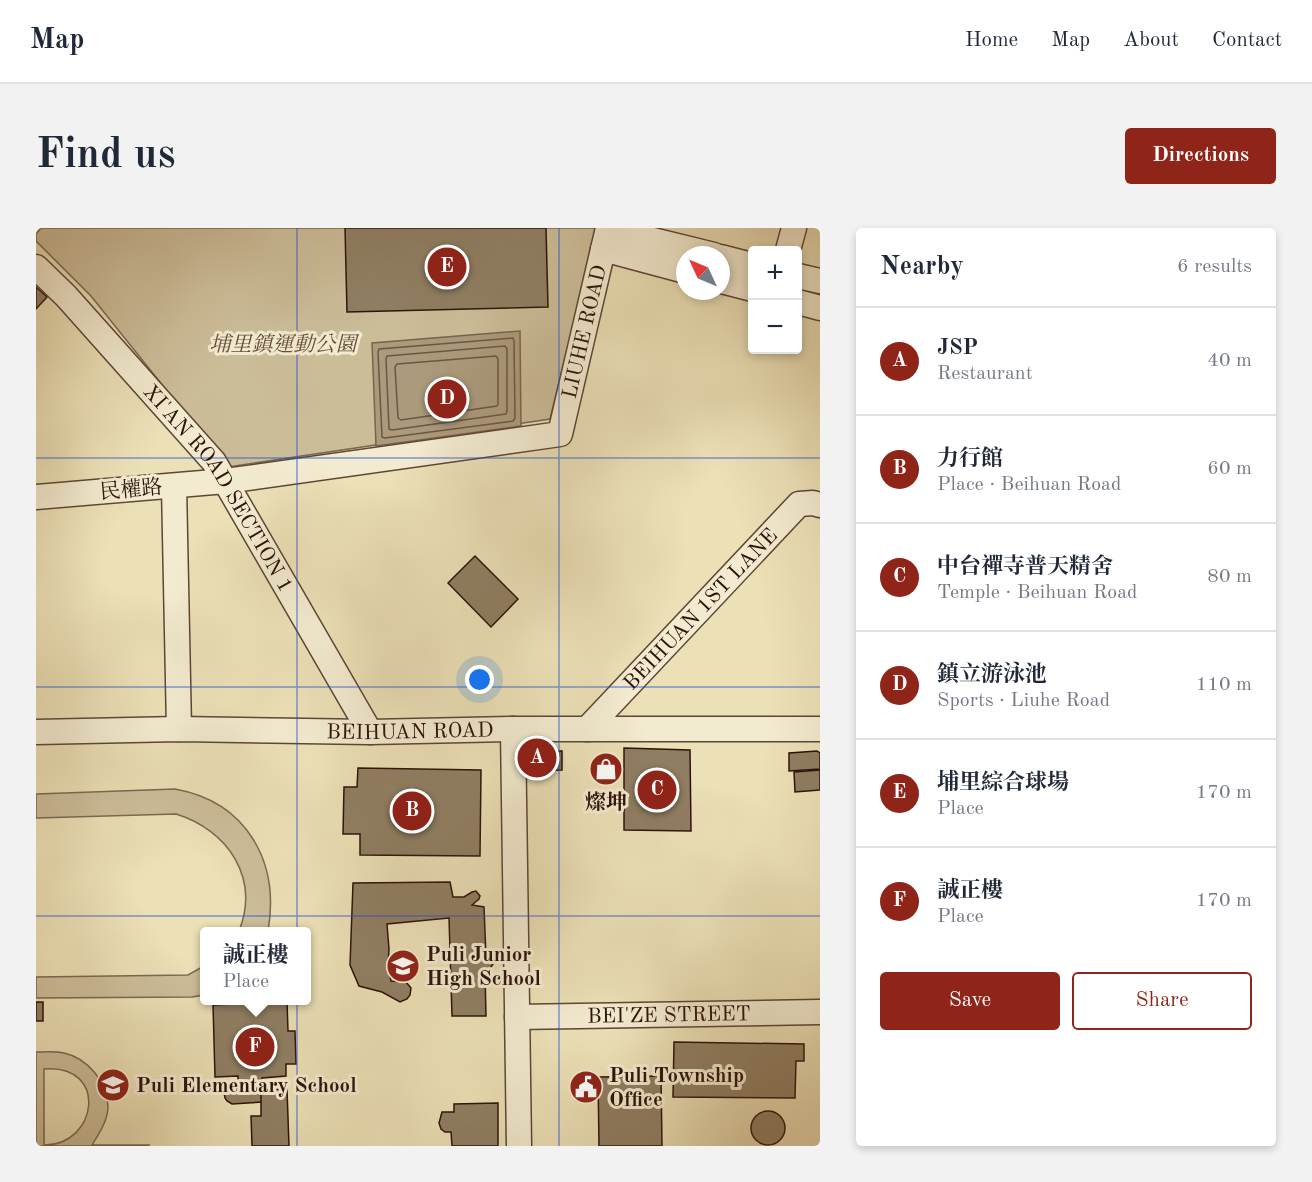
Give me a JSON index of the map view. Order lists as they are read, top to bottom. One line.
{"streets":{"street":["LIUHE ROAD","民權路","XI'AN ROAD SECTION 1","BEIHUAN 1ST LANE","BEIHUAN ROAD","BEI'ZE STREET"]},"crossings":[["LIUHE ROAD","民權路"],["民權路","XI'AN ROAD SECTION 1"],["XI'AN ROAD SECTION 1","BEIHUAN ROAD"],["BEIHUAN 1ST LANE","BEIHUAN ROAD"]],"parks":["埔里鎮運動公園"],"places":{"shop":["燦坤"],"school or university":["Puli Junior High School","Puli Elementary School"],"public building":["Puli Township Office"]},"north":"top left","page":{"header":"Map","nav":["Home","Map","About","Contact"],"buttons":["Directions",["Save","Share"]],"title":"Find us","heading":["Nearby","6 results"],"pins":["E","D","A","C","B","F"],"map_buttons":["+","−"],"list":[{"mark":"A","name":"JSP","note":"Restaurant","value":"40 m"},{"mark":"B","name":"力行館","note":"Place · Beihuan Road","value":"60 m"},{"mark":"C","name":"中台禪寺普天精舍","note":"Temple · Beihuan Road","value":"80 m"},{"mark":"D","name":"鎮立游泳池","note":"Sports · Liuhe Road","value":"110 m"},{"mark":"E","name":"埔里綜合球場","note":"Place","value":"170 m"},{"mark":"F","name":"誠正樓","note":"Place","value":"170 m"}],"popup":["誠正樓","Place"]}}
